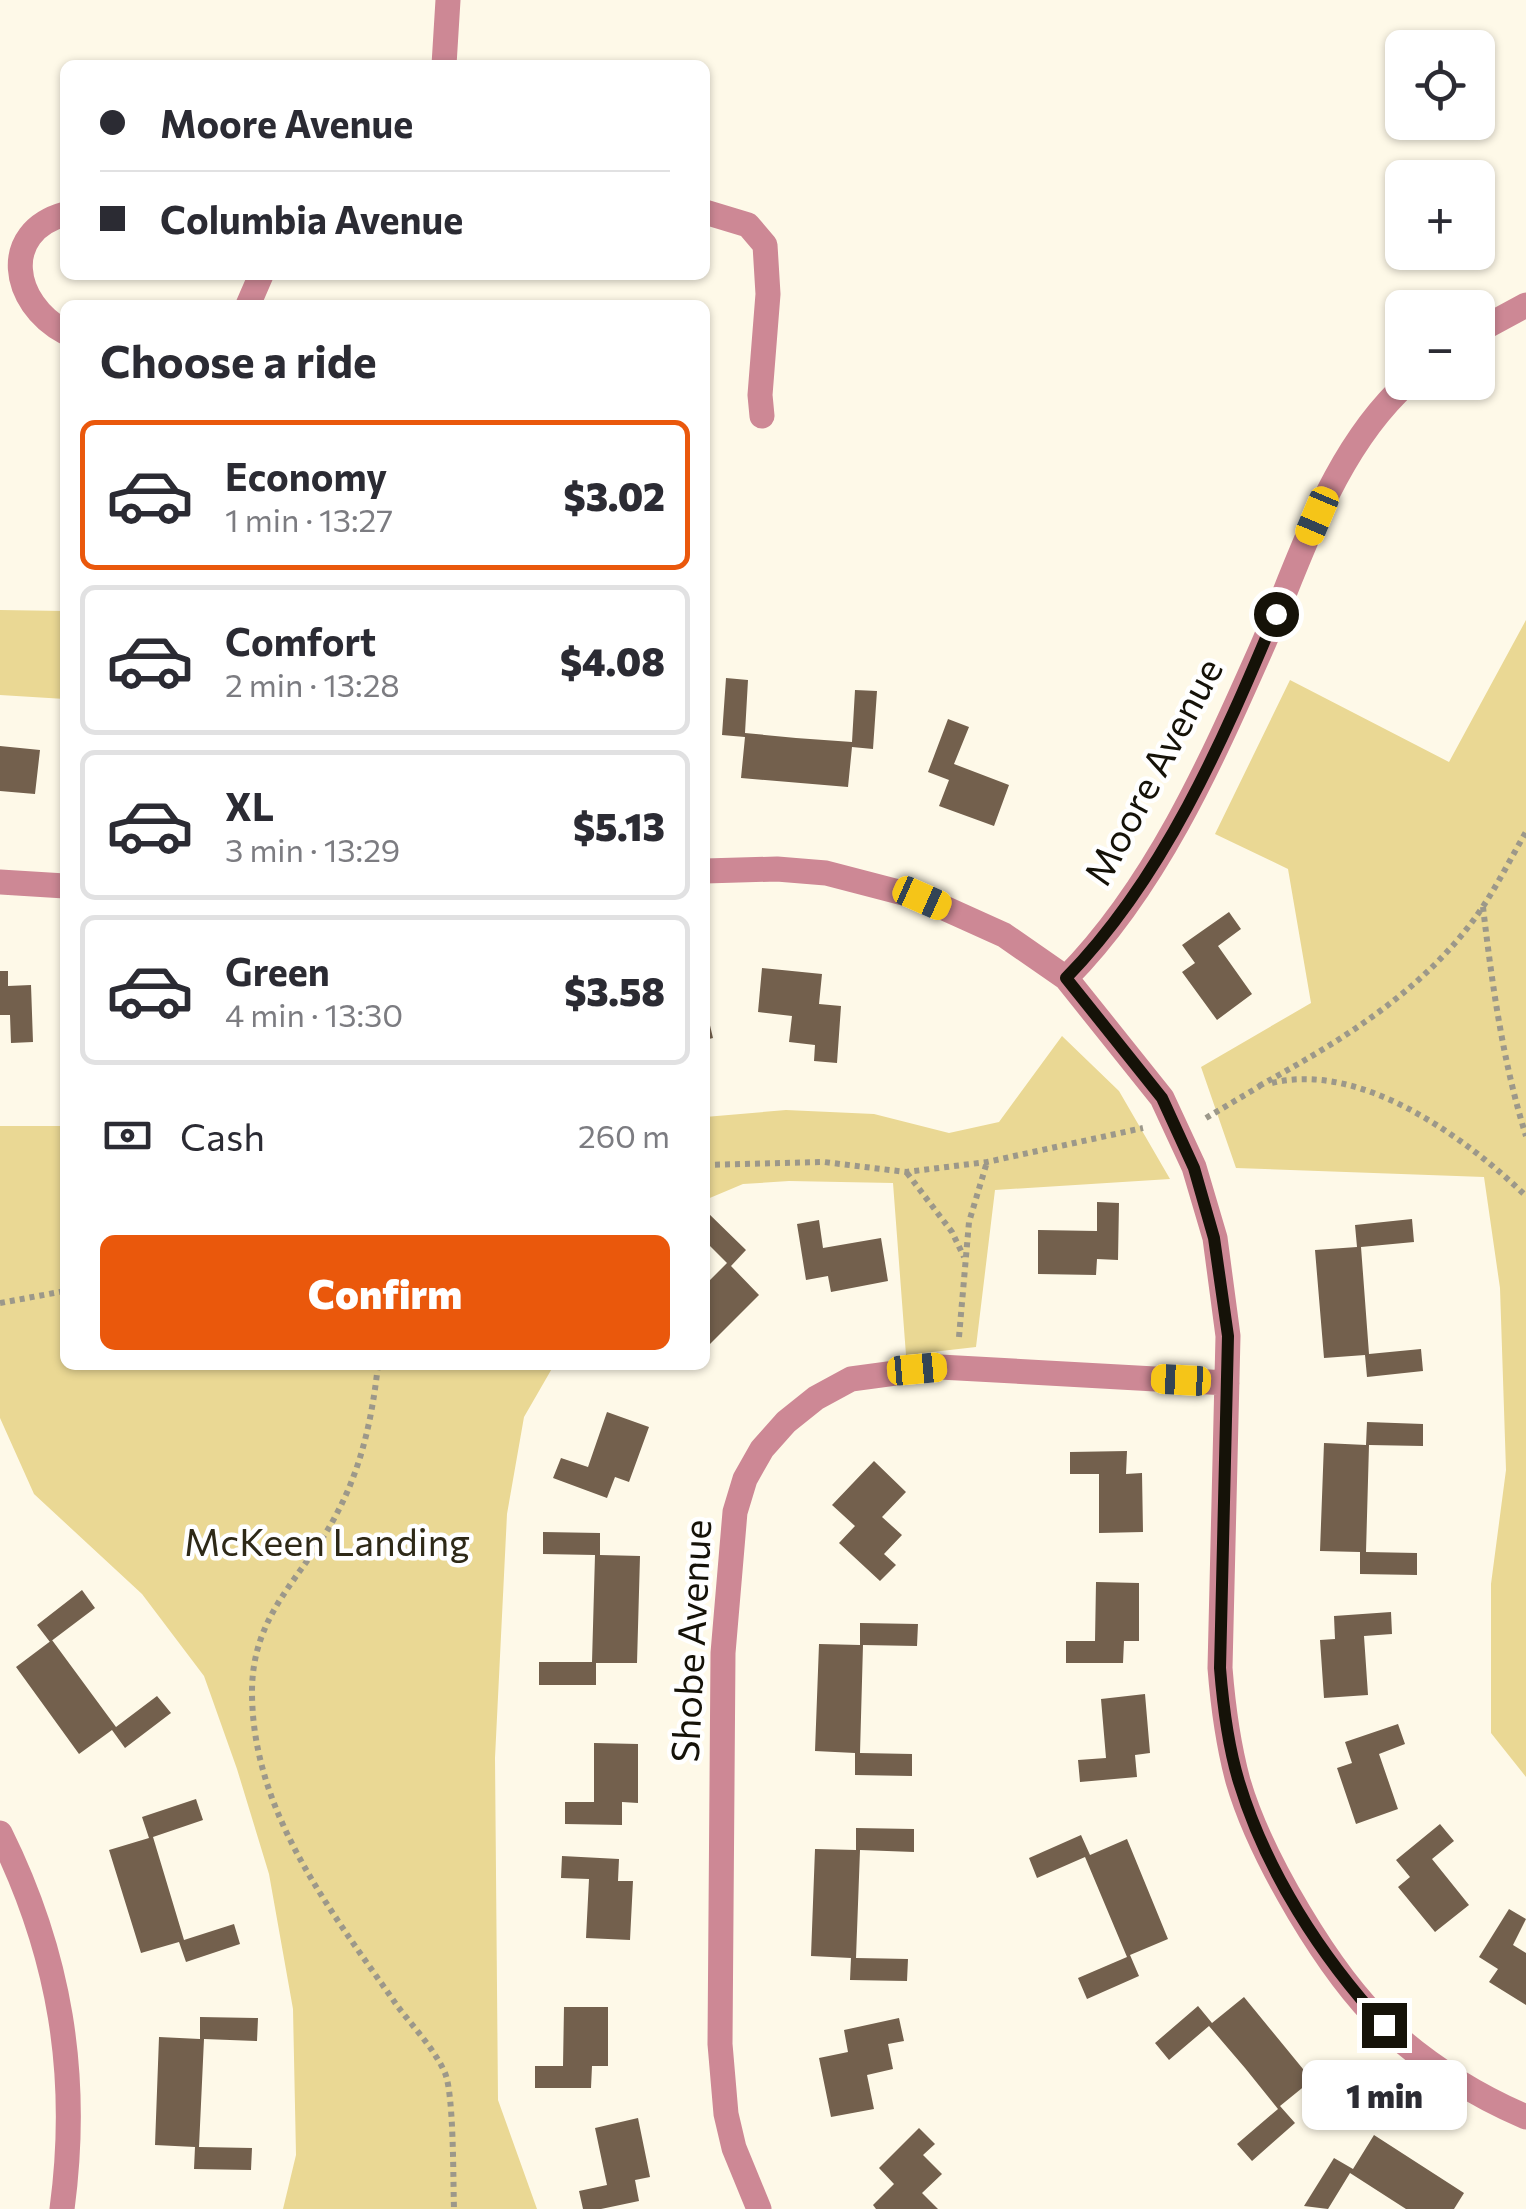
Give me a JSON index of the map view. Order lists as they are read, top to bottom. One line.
{"streets":{"street":["Moore Avenue","Shobe Avenue"]},"parks":["McKeen Landing"],"page":{"map_buttons":["+","−"],"banner":["Moore Avenue","Columbia Avenue"],"heading":"Choose a ride","list":[{"name":"Economy","note":"1 min · 13:27","value":"$3.02"},{"name":"Comfort","note":"2 min · 13:28","value":"$4.08"},{"name":"XL","note":"3 min · 13:29","value":"$5.13"},{"name":"Green","note":"4 min · 13:30","value":"$3.58"}],"pay":["Cash","260 m"],"buttons":"Confirm","bubble":"1 min"}}
